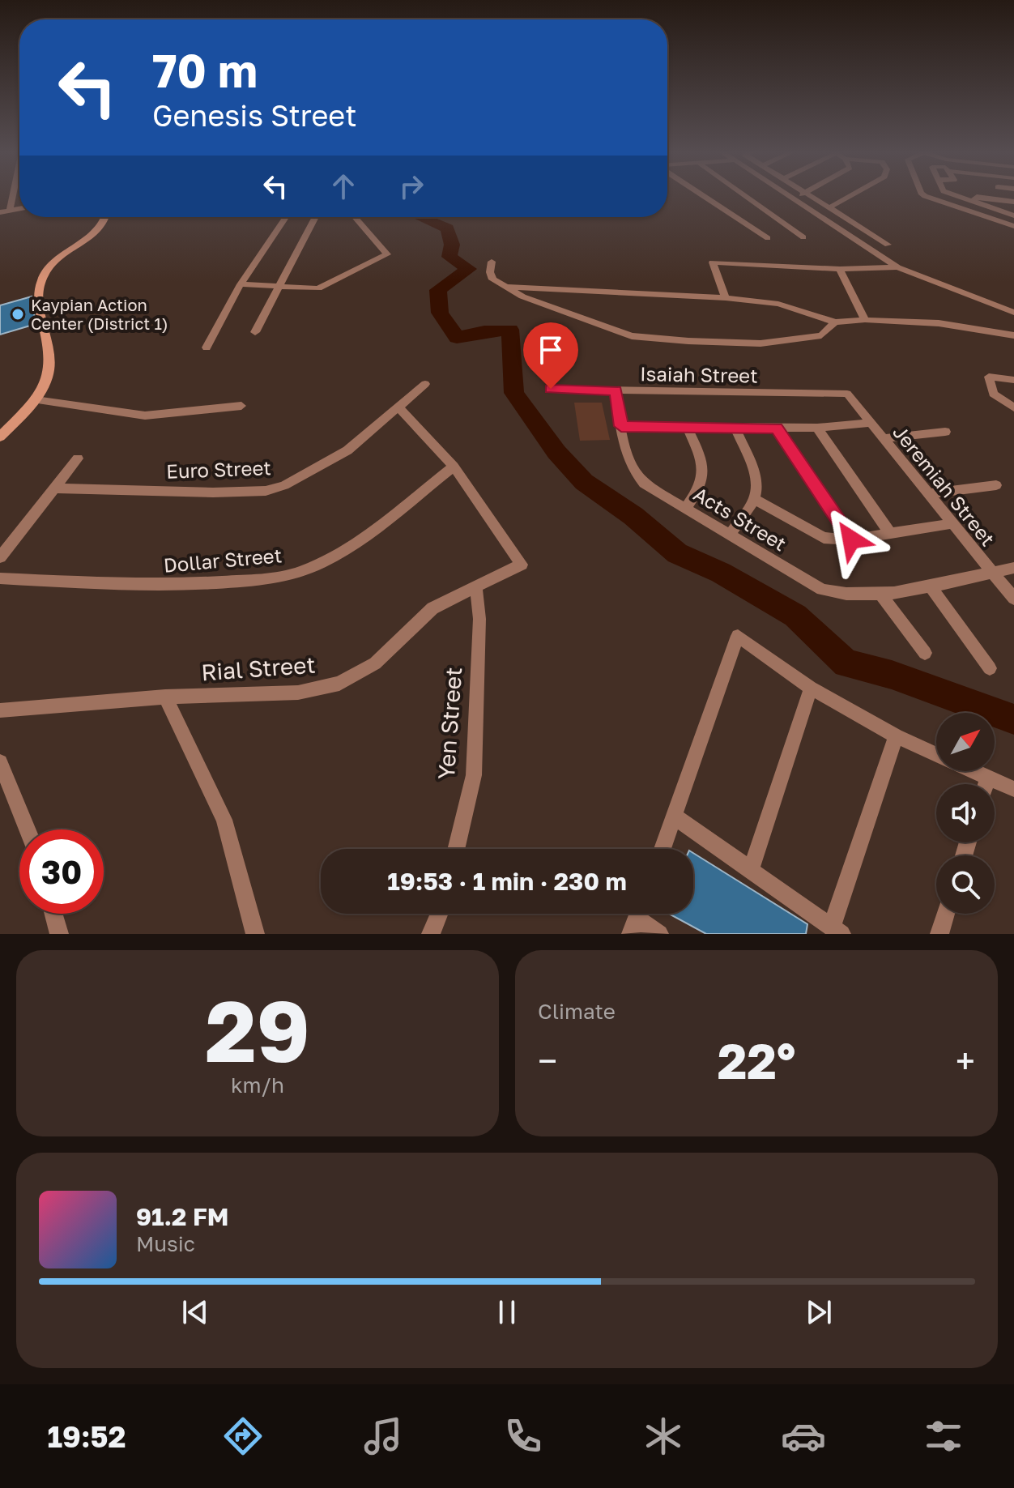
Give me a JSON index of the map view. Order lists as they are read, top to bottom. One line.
{"streets":{"street":["Isaiah Street","Euro Street","Jeremiah Street","Acts Street","Dollar Street","Rial Street","Yen Street"]},"crossings":[["Isaiah Street","Jeremiah Street"],["Isaiah Street","Acts Street"],["Jeremiah Street","Acts Street"],["Dollar Street","Rial Street"],["Rial Street","Yen Street"]],"places":["Kaypian Action Center (District 1)"],"north":"top right","page":{"turn":["70 m","Genesis Street"],"limit":"30","trip":"19:53 · 1 min · 230 m","tile":[["29","km/h"],"Climate"],"heat":["−","22°","+"],"song":["91.2 FM","Music"],"tabs":"19:52"}}
